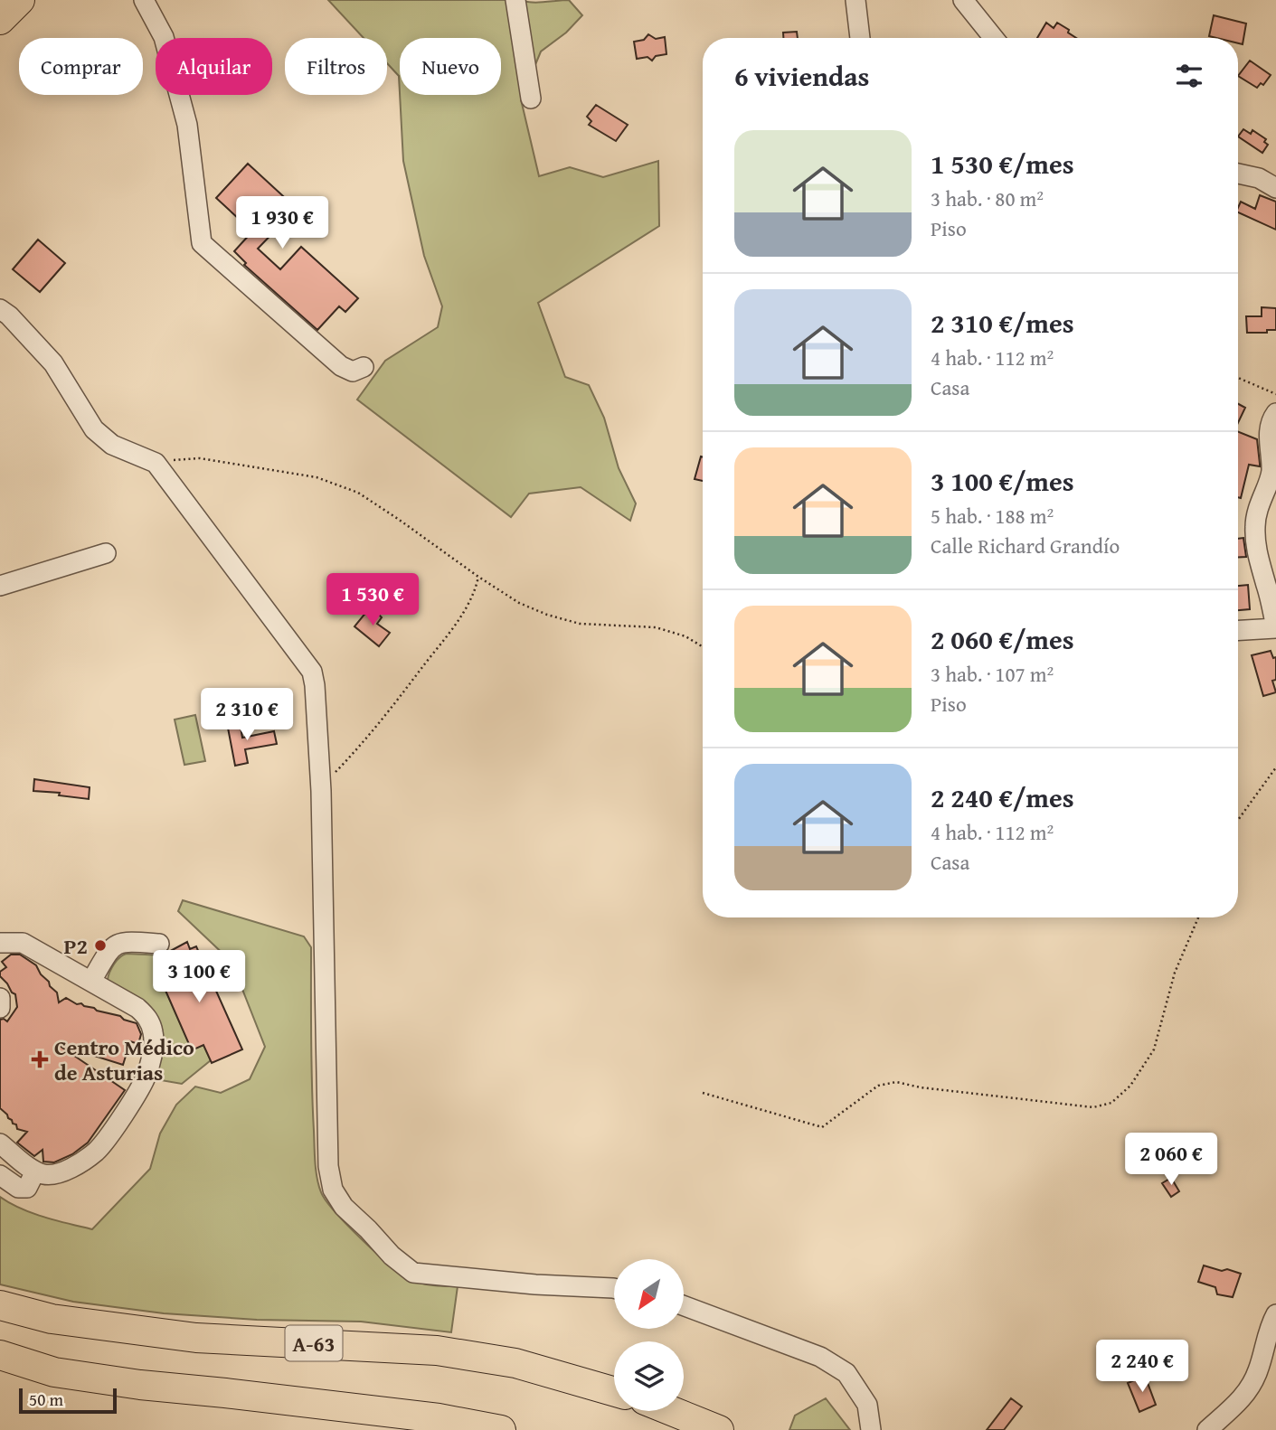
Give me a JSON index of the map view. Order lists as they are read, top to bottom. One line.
{"streets":{"highway":["A-63"]},"places":{"other":["P2"],"health":["Centro Médico de Asturias"]},"scale_bar":"50 m","north":"bottom left","page":{"chip":["Comprar","Alquilar","Filtros","Nuevo"],"heading":"6 viviendas","list":[{"name":"1 530 €/mes","note":"3 hab. · 80 m² · Piso"},{"name":"2 310 €/mes","note":"4 hab. · 112 m² · Casa"},{"name":"3 100 €/mes","note":"5 hab. · 188 m² · Calle Richard Grandío"},{"name":"2 060 €/mes","note":"3 hab. · 107 m² · Piso"},{"name":"2 240 €/mes","note":"4 hab. · 112 m² · Casa"}],"price":["1 930 €","1 530 €","2 310 €","3 100 €","2 060 €","2 240 €"],"scale":"50 m"}}
